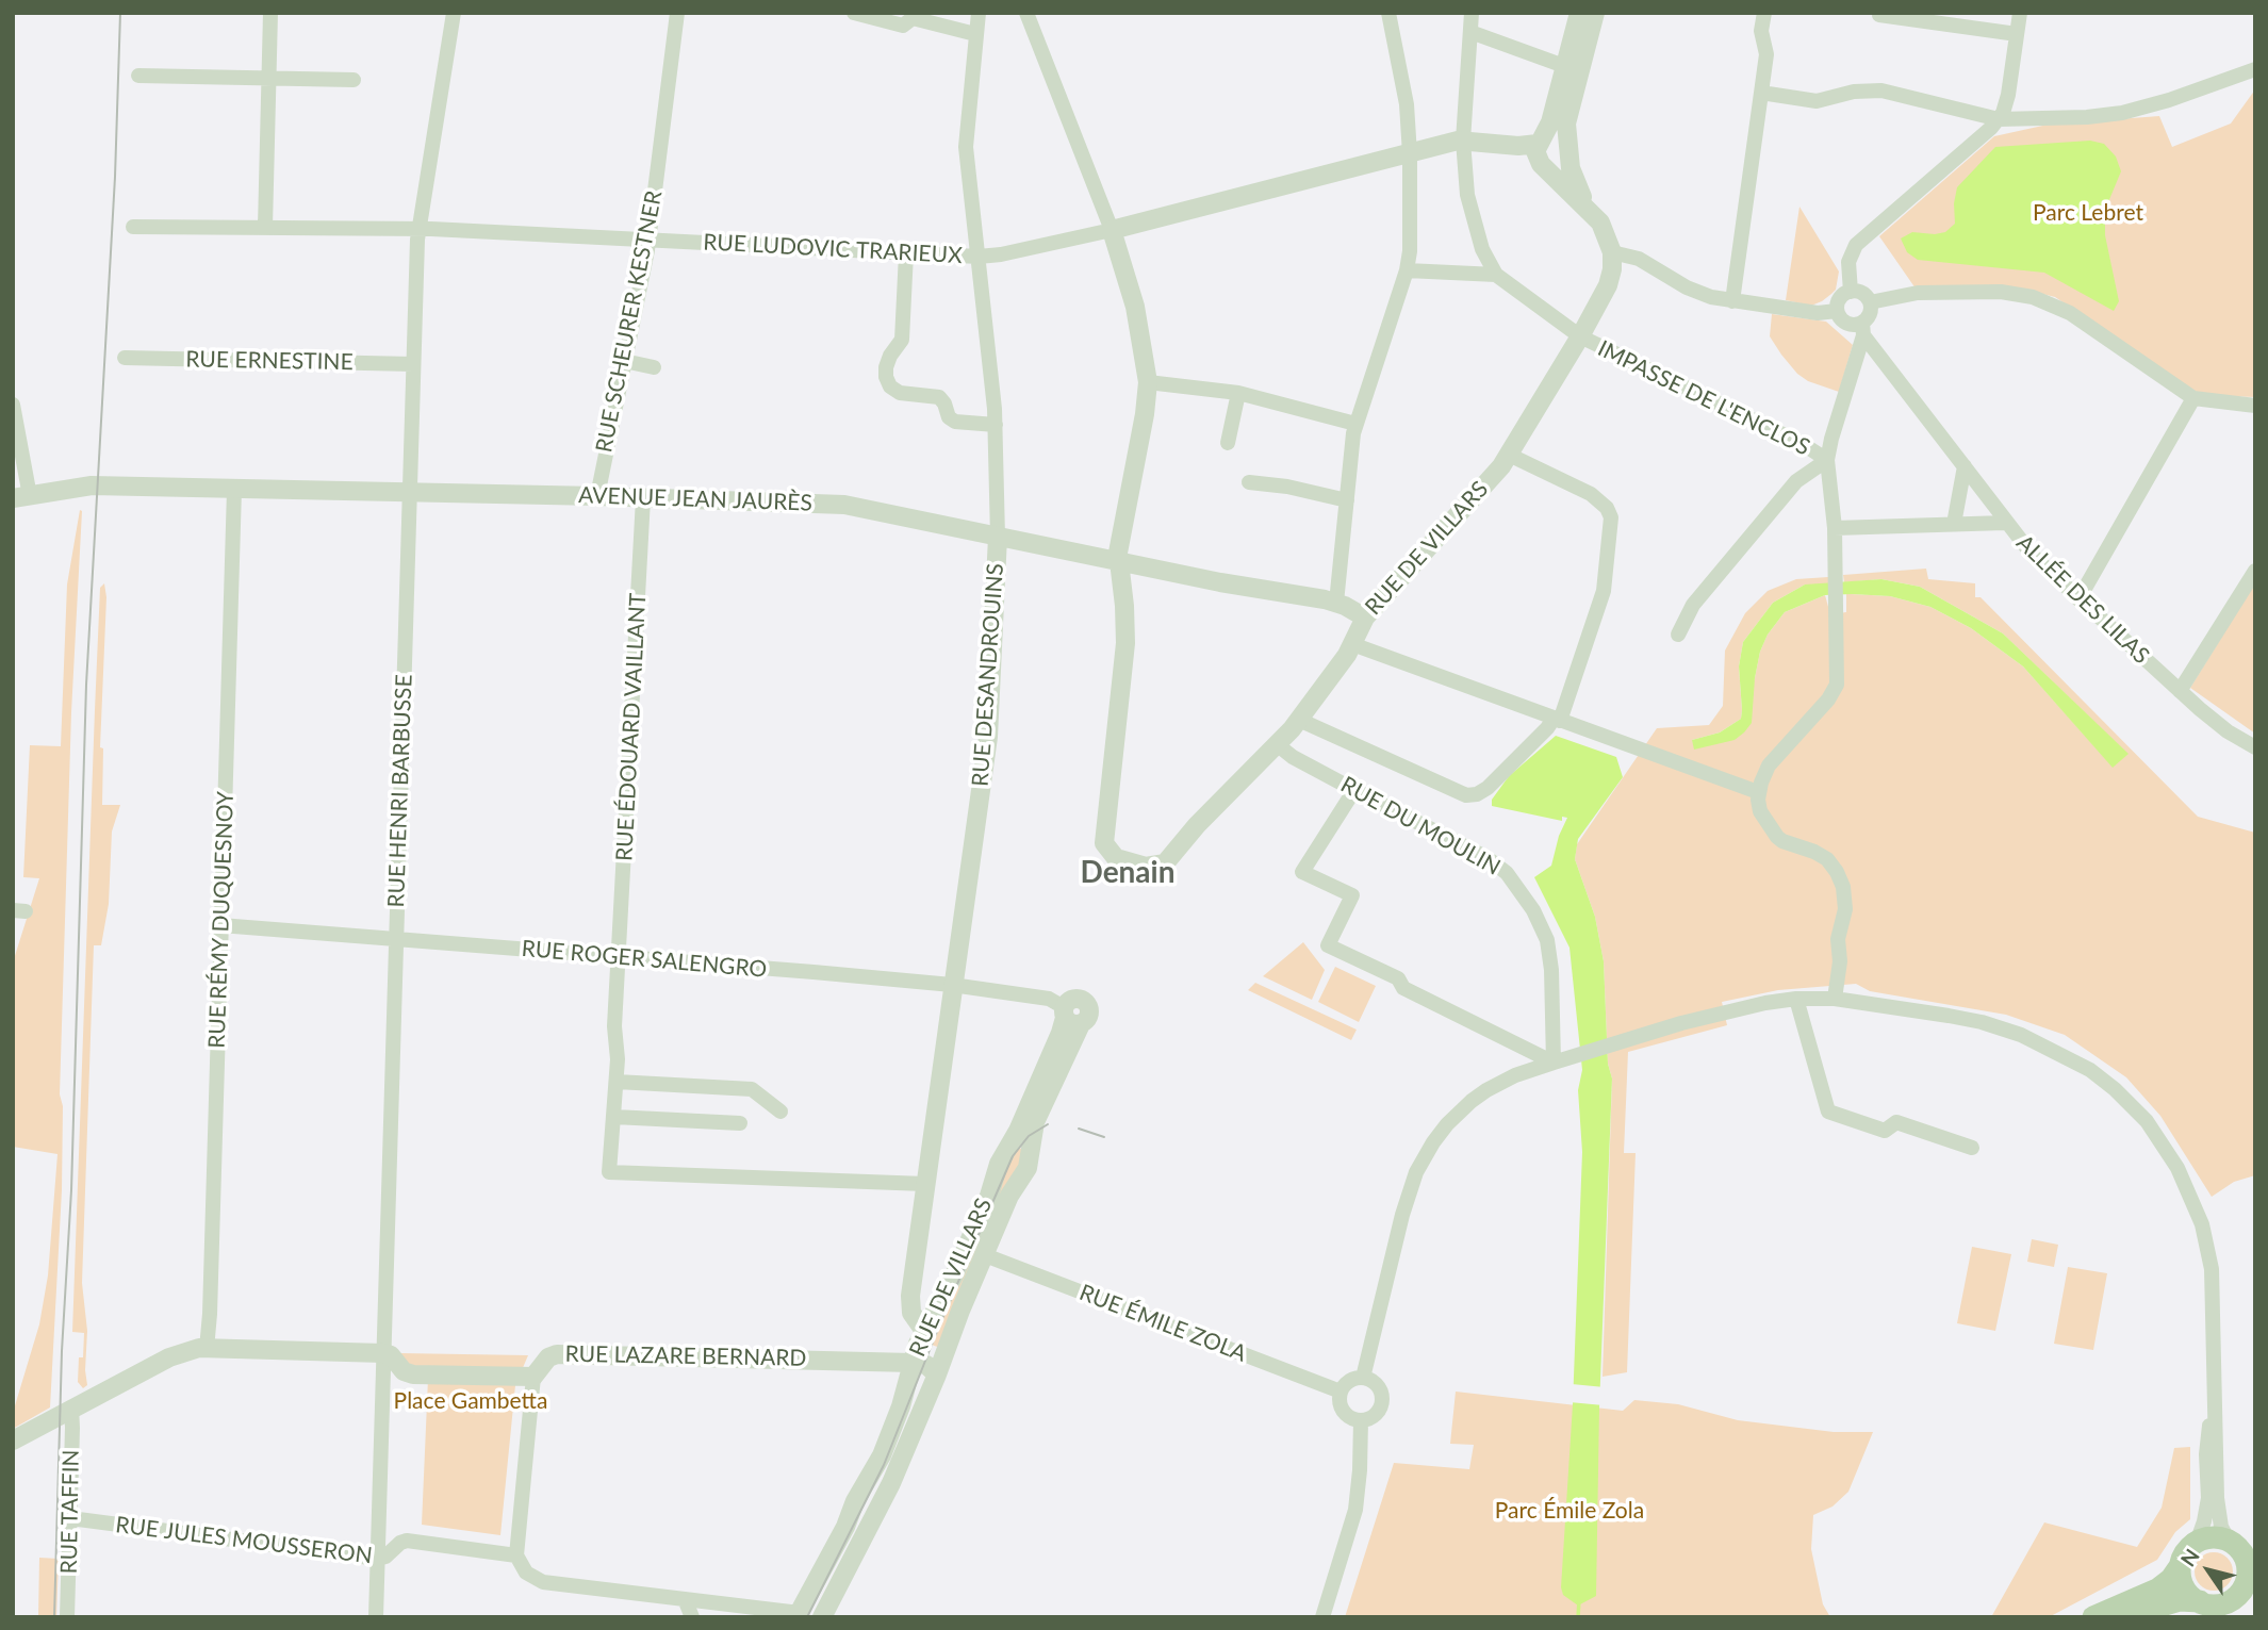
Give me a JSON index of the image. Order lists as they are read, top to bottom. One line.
{"streets":{"street":["RUE LUDOVIC TRARIEUX","RUE SCHEURER KESTNER","RUE ERNESTINE","IMPASSE DE L'ENCLOS","AVENUE JEAN JAURÈS","RUE DE VILLARS","ALLÉE DES LILAS","RUE DESANDROUINS","RUE ÉDOUARD VAILLANT","RUE HENRI BARBUSSE","RUE DU MOULIN","RUE RÉMY DUQUESNOY","RUE ROGER SALENGRO","RUE ÉMILE ZOLA","RUE LAZARE BERNARD","RUE TAFFIN","RUE JULES MOUSSERON"]},"crossings":[["RUE LUDOVIC TRARIEUX","RUE SCHEURER KESTNER"],["RUE LUDOVIC TRARIEUX","RUE DESANDROUINS"],["RUE LUDOVIC TRARIEUX","RUE HENRI BARBUSSE"],["RUE SCHEURER KESTNER","AVENUE JEAN JAURÈS"],["RUE ERNESTINE","RUE HENRI BARBUSSE"],["IMPASSE DE L'ENCLOS","RUE DE VILLARS"],["AVENUE JEAN JAURÈS","RUE DE VILLARS"],["AVENUE JEAN JAURÈS","RUE DESANDROUINS"],["AVENUE JEAN JAURÈS","RUE ÉDOUARD VAILLANT"],["AVENUE JEAN JAURÈS","RUE HENRI BARBUSSE"],["AVENUE JEAN JAURÈS","RUE RÉMY DUQUESNOY"],["RUE DE VILLARS","RUE DESANDROUINS"],["RUE DE VILLARS","RUE DU MOULIN"],["RUE DE VILLARS","RUE ROGER SALENGRO"],["RUE DE VILLARS","RUE ÉMILE ZOLA"],["RUE DE VILLARS","RUE LAZARE BERNARD"],["RUE DESANDROUINS","RUE ÉDOUARD VAILLANT"],["RUE DESANDROUINS","RUE ROGER SALENGRO"],["RUE ÉDOUARD VAILLANT","RUE ROGER SALENGRO"],["RUE HENRI BARBUSSE","RUE ROGER SALENGRO"],["RUE HENRI BARBUSSE","RUE LAZARE BERNARD"],["RUE HENRI BARBUSSE","RUE JULES MOUSSERON"],["RUE RÉMY DUQUESNOY","RUE ROGER SALENGRO"],["RUE TAFFIN","RUE JULES MOUSSERON"]],"districts":["Denain"],"parks":["Parc Lebret","Place Gambetta","Parc Émile Zola"],"north":"top left"}
